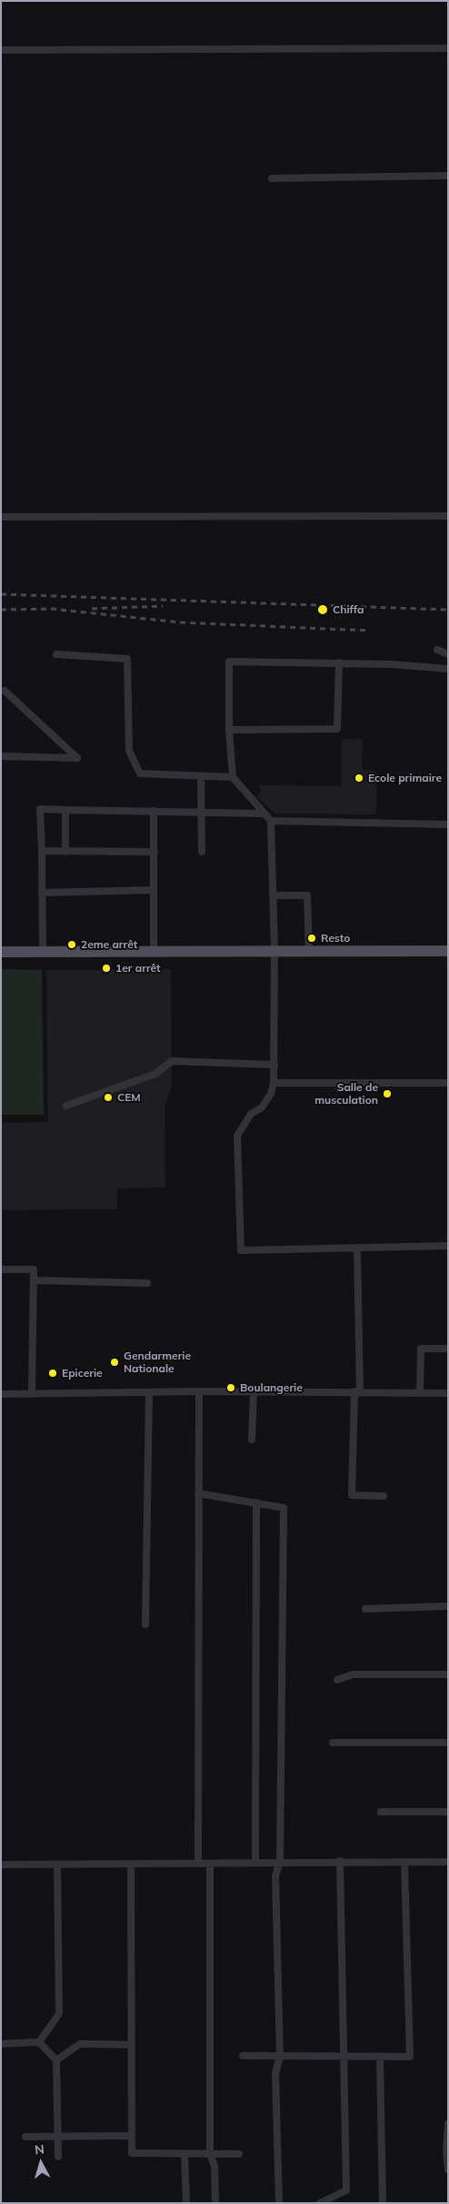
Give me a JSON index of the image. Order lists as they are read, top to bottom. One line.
{"places":["Chiffa","Ecole primaire","Resto","2eme arrêt","1er arrêt","Salle de musculation","CEM","Gendarmerie Nationale","Epicerie","Boulangerie"],"north":"top"}
